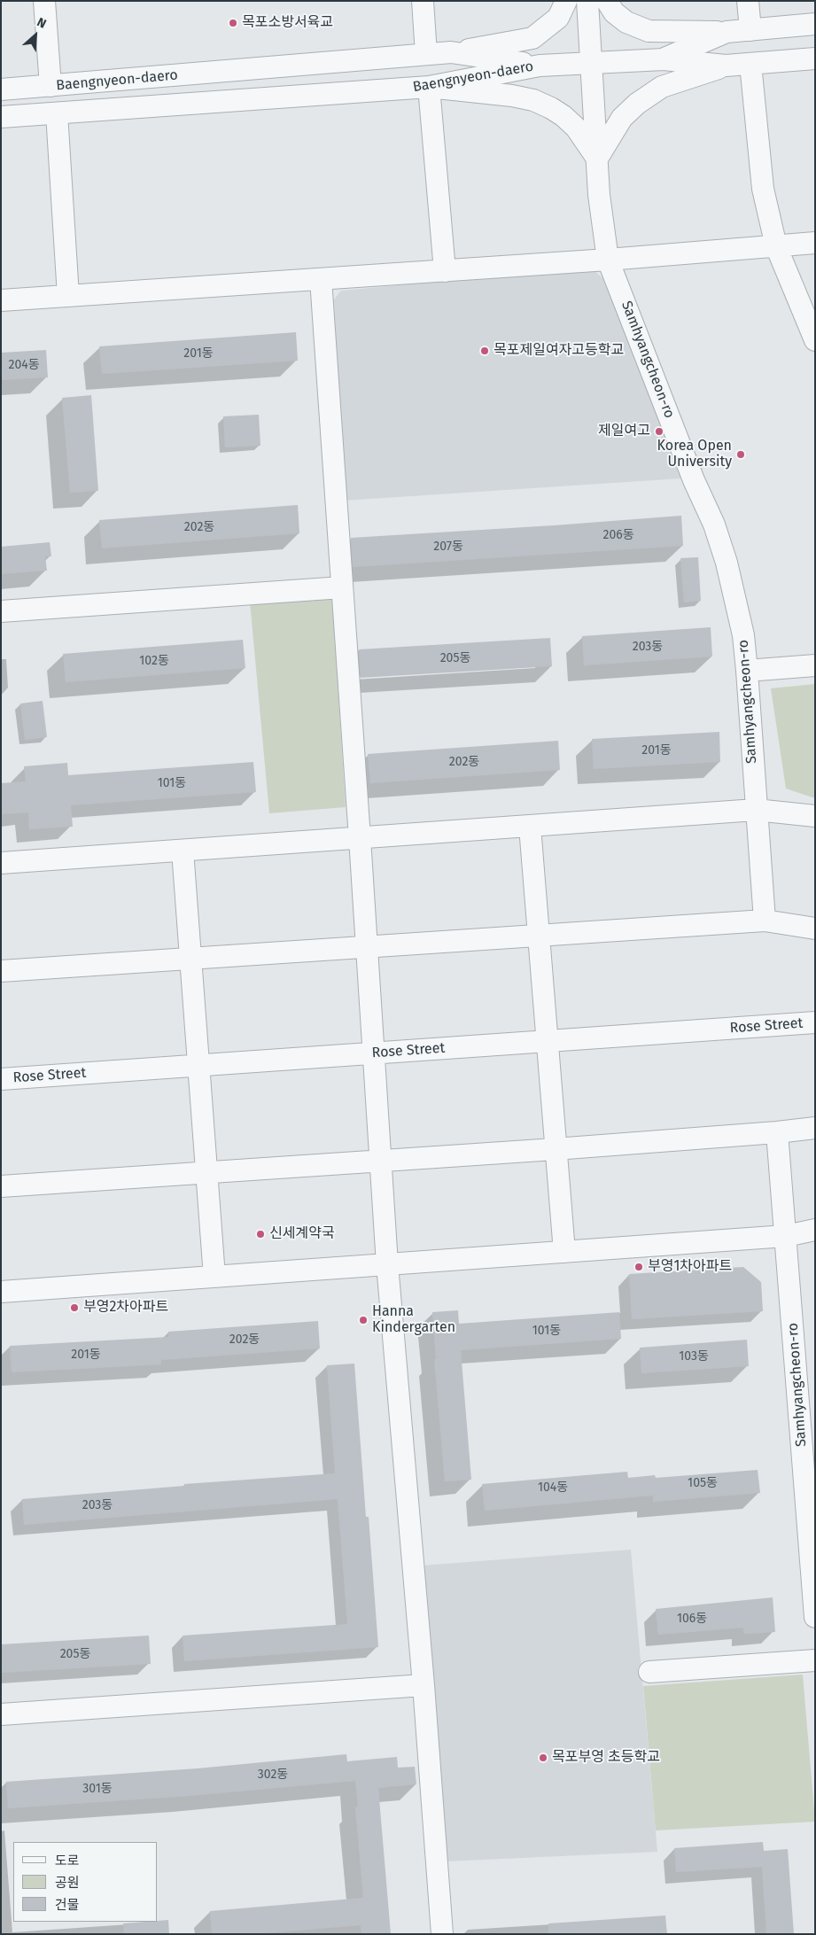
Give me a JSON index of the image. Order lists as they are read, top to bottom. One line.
{"streets":{"street":["Baengnyeon-daero","Samhyangcheon-ro","Rose Street"]},"places":["목포소방서육교","목포제일여자고등학교","제일여고","Korea Open University","신세계약국","부영1차아파트","부영2차아파트","Hanna Kindergarten","목포부영 초등학교"],"house_numbers":["201동","204동","202동","206동","207동","203동","205동","102동","201동","202동","101동","101동","202동","201동","103동","105동","104동","203동","106동","205동","302동","301동"],"legend":["도로","공원","건물"],"north":"top right"}
